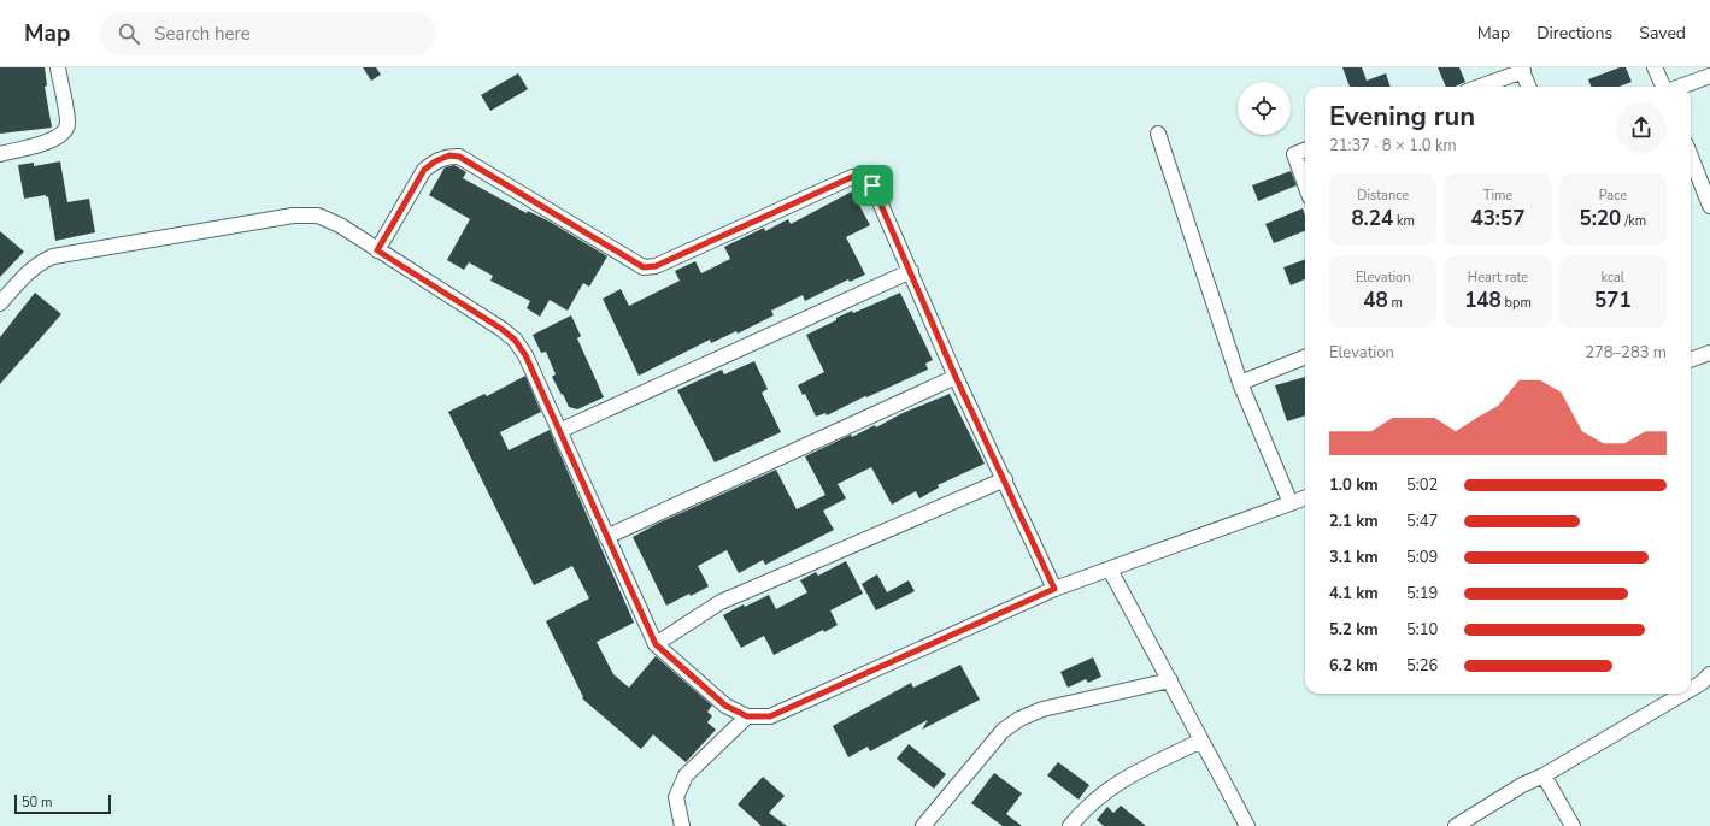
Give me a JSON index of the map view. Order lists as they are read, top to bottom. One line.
{"scale_bar":"50 m","page":{"header":"Map","search":"Search here","nav":["Map","Directions","Saved"],"heading":["Evening run","21:37 · 8 × 1.0 km"],"stats":[["Distance","8.24 km"],["Time","43:57"],["Pace","5:20 /km"],["Elevation","48 m"],["Heart rate","148 bpm"],["kcal","571"]],"chart":["Elevation","278–283 m"],"list":[{"name":"1.0 km","note":"5:02"},{"name":"2.1 km","note":"5:47"},{"name":"3.1 km","note":"5:09"},{"name":"4.1 km","note":"5:19"},{"name":"5.2 km","note":"5:10"},{"name":"6.2 km","note":"5:26"}],"scale":"50 m"}}
